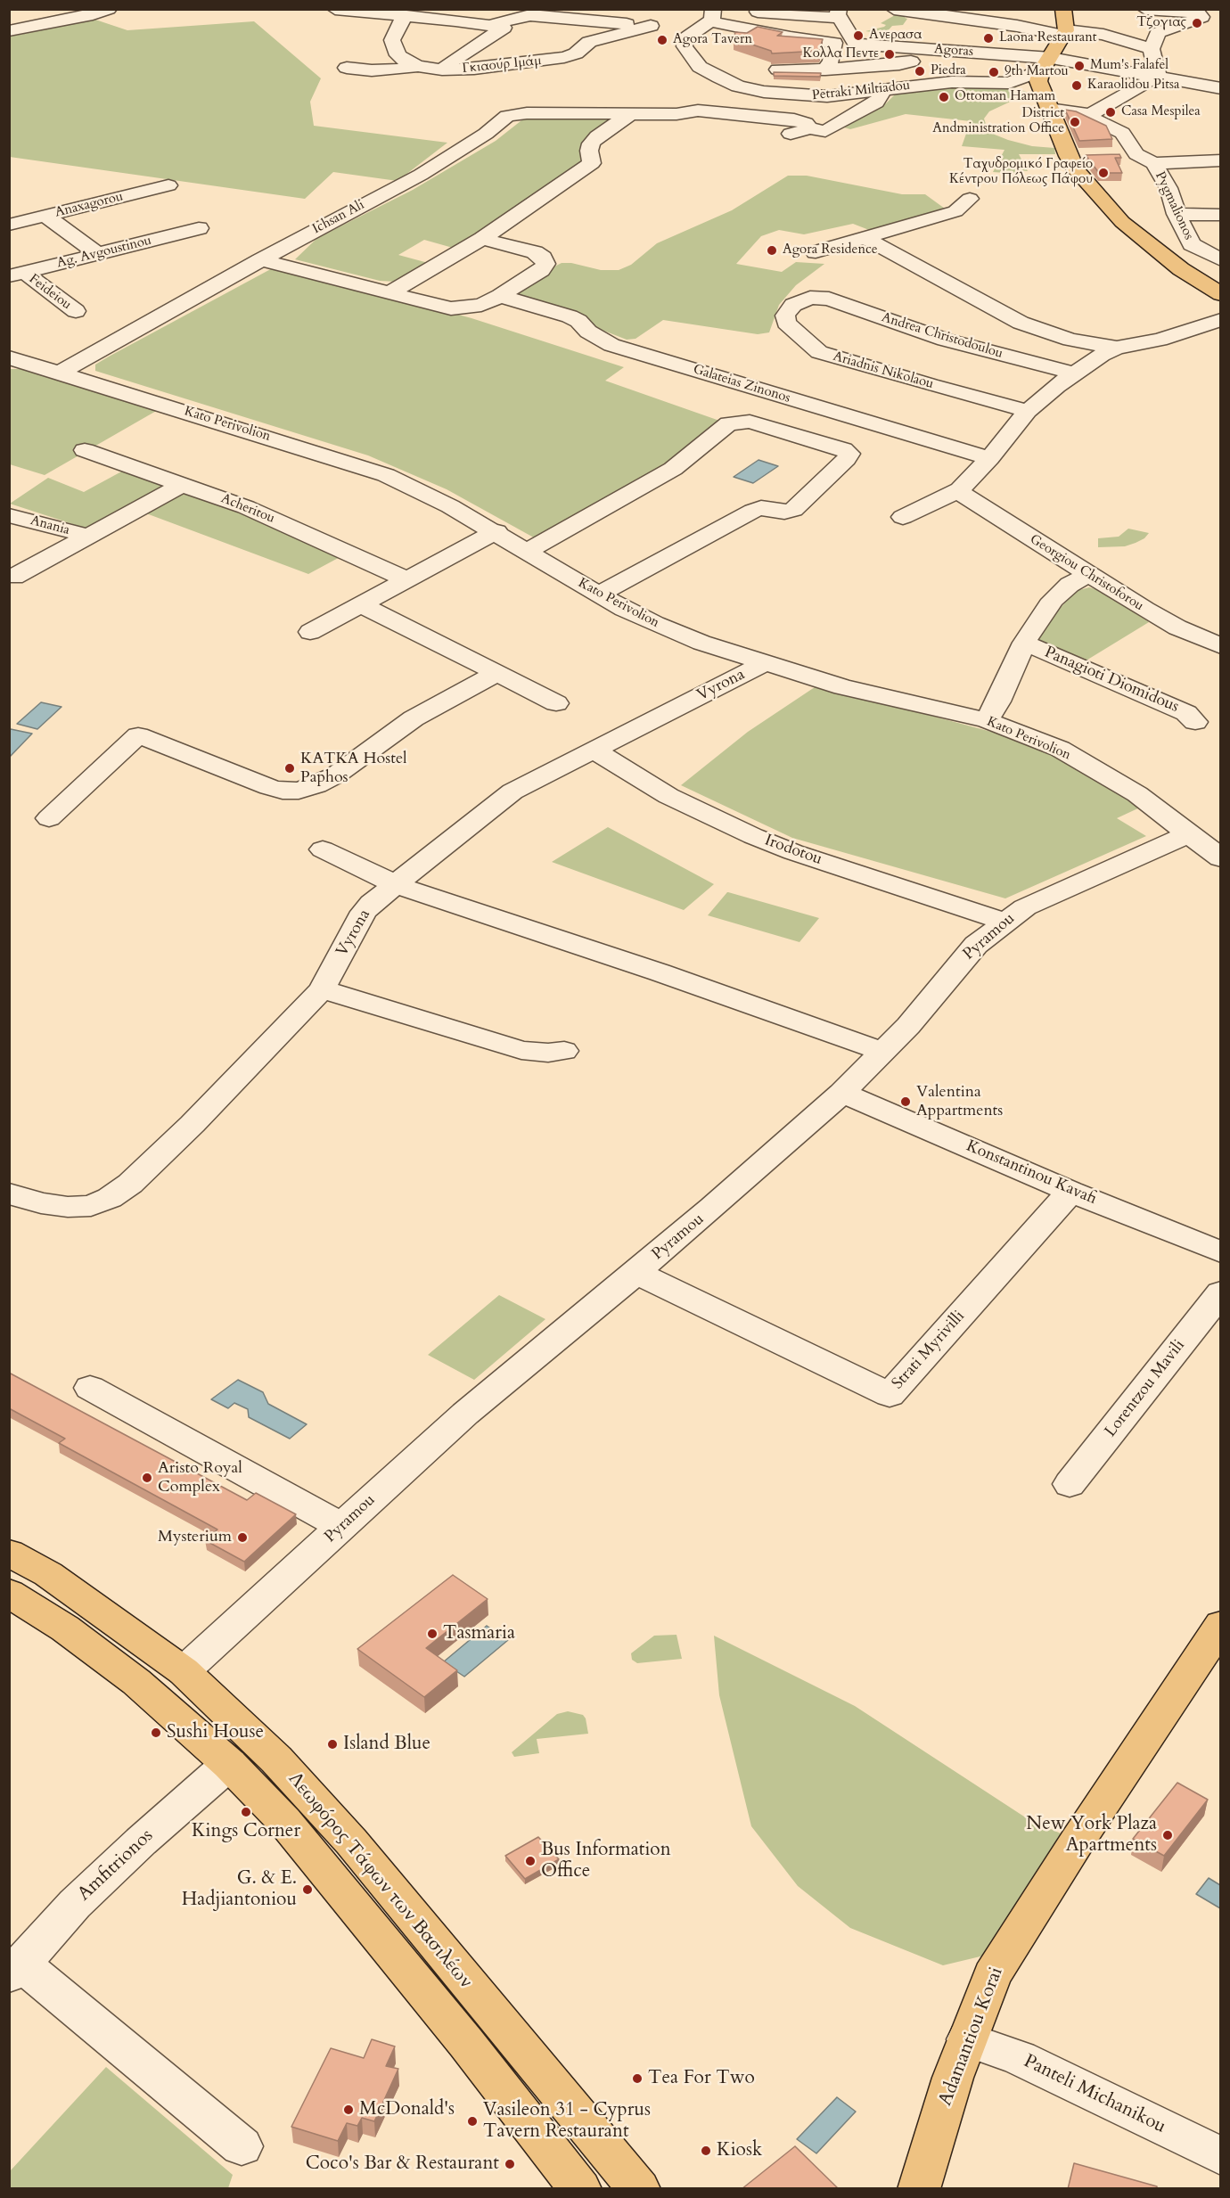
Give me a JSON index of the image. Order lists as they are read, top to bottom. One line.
{"streets":{"main road":["Λεωφόρος Τάφων των Βασιλέων","Adamantiou Korai"],"street":["Agoras","Γκιαούρ Ιμάμ","Petraki Miltiadou","Anaxagorou","Pygmalionos","Ichsan Ali","Ag. Avgoustinou","Feideiou","Andrea Christodoulou","Ariadnis Nikolaou","Galateias Zinonos","Kato Perivolion","Acheritou","Anania","Georgiou Christoforou","Panagioti Diomidous","Vyrona","Irodotou","Pyramou","Konstantinou Kavafi","Strati Myrivilli","Lorentzou Mavili","Amfitrionos","Panteli Michanikou"]},"crossings":[["Agoras","Petraki Miltiadou"],["Petraki Miltiadou","Pygmalionos"],["Petraki Miltiadou","Ichsan Ali"],["Ichsan Ali","Kato Perivolion"],["Ag. Avgoustinou","Feideiou"],["Andrea Christodoulou","Ariadnis Nikolaou"],["Kato Perivolion","Vyrona"],["Kato Perivolion","Pyramou"],["Vyrona","Irodotou"],["Irodotou","Pyramou"],["Pyramou","Konstantinou Kavafi"],["Pyramou","Strati Myrivilli"],["Pyramou","Λεωφόρος Τάφων των Βασιλέων"],["Konstantinou Kavafi","Strati Myrivilli"],["Amfitrionos","Λεωφόρος Τάφων των Βασιλέων"],["Adamantiou Korai","Panteli Michanikou"]],"places":["Τζογιας","Ανερασα","Laona Restaurant","Agora Tavern","Κολλα Πεντε","Mum's Falafel","Piedra","9th Martou","Karaolidou Pitsa","Ottoman Hamam","Casa Mespilea","District Andministration Office","Ταχυδρομικό Γραφείο Κέντρου Πόλεως Πάφου","Agora Residence","KATKA Hostel Paphos","Valentina Appartments","Aristo Royal Complex","Mysterium","Tasmaria","Sushi House","Island Blue","Kings Corner","New York Plaza Apartments","Bus Information Office","G. & E. Hadjiantoniou","Tea For Two","McDonald's","Vasileon 31 - Cyprus Tavern Restaurant","Kiosk","Coco's Bar & Restaurant"]}
